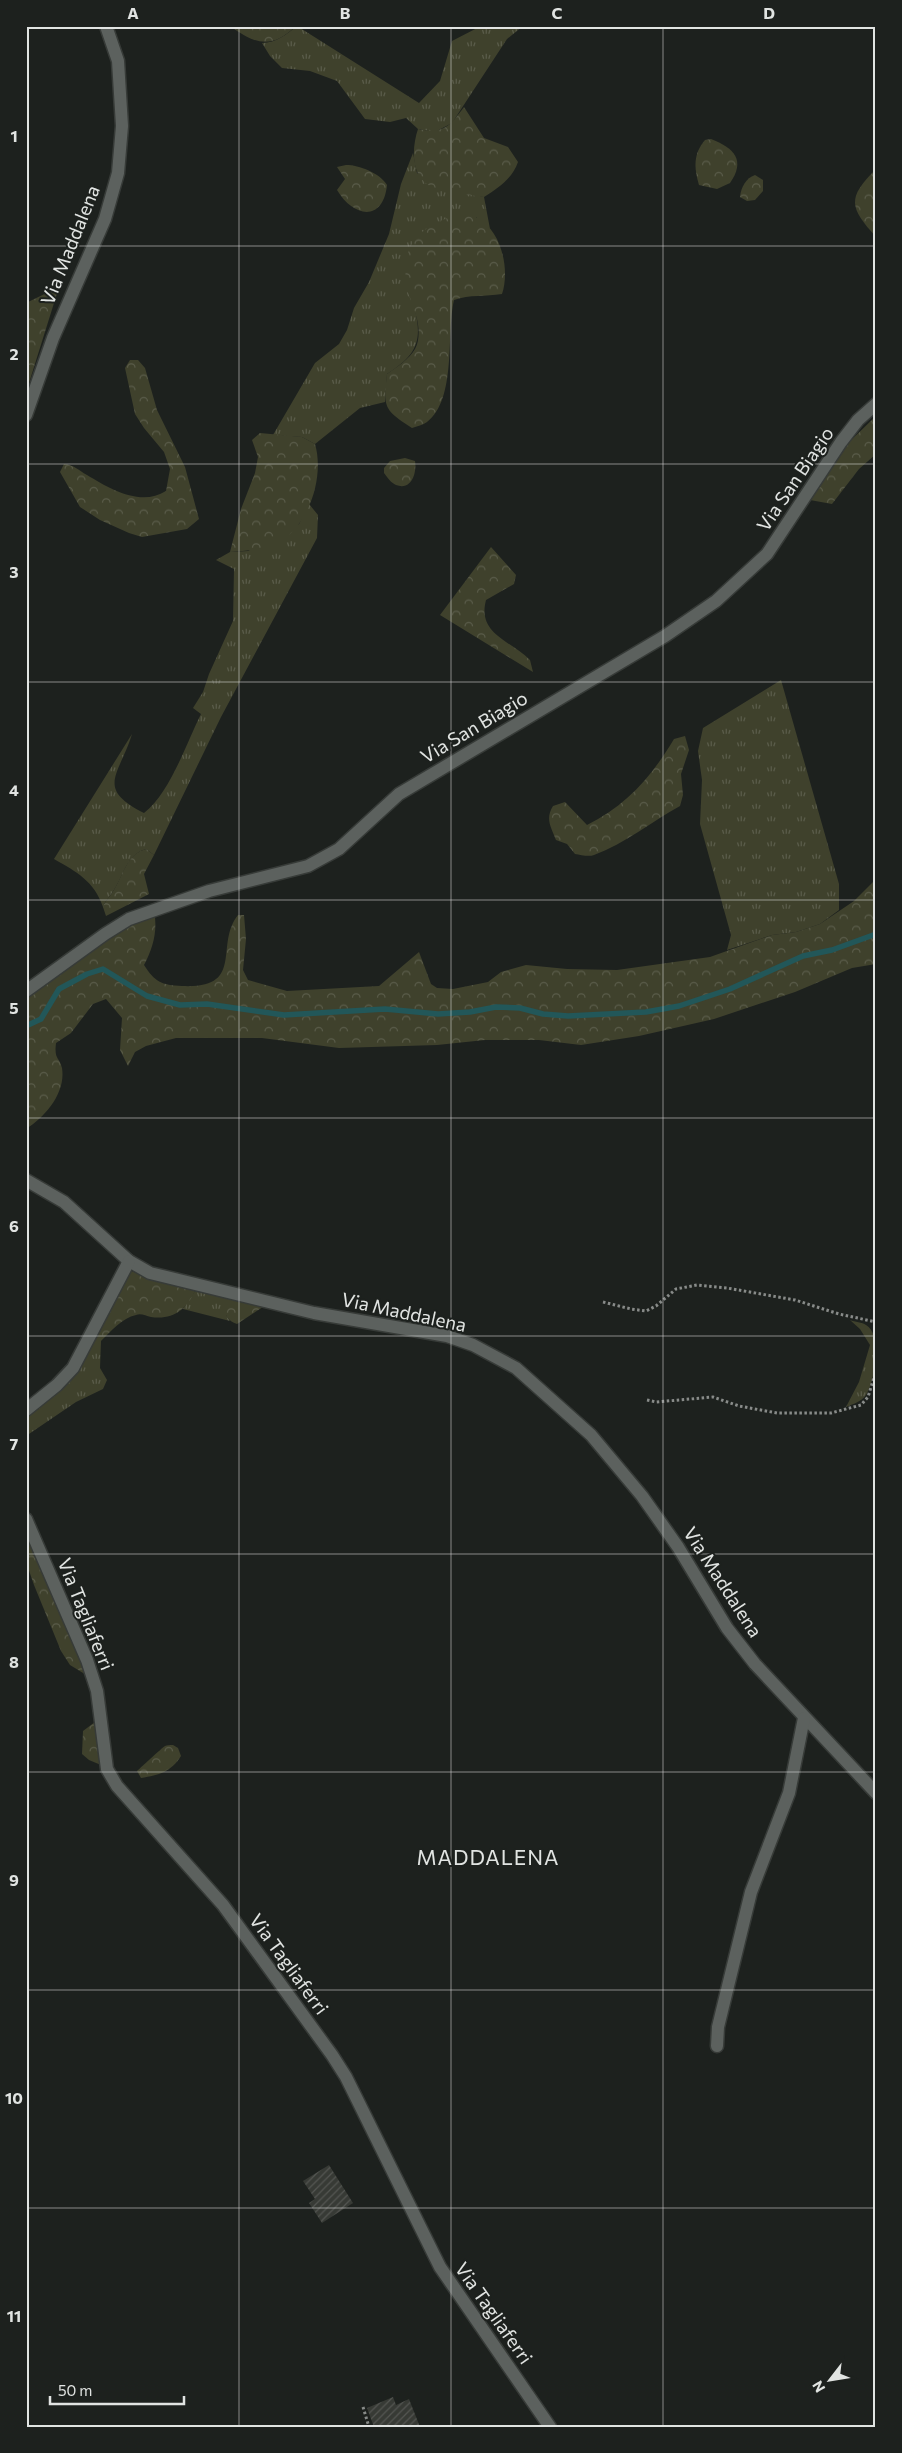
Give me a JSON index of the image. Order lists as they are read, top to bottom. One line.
{"streets":{"street":["Via Maddalena","Via San Biagio","Via Tagliaferri"]},"districts":["MADDALENA"],"scale_bar":"50 m","north":"bottom left","grid":{"columns":["A","B","C","D"],"rows":["1","2","3","4","5","6","7","8","9","10","11"]}}
